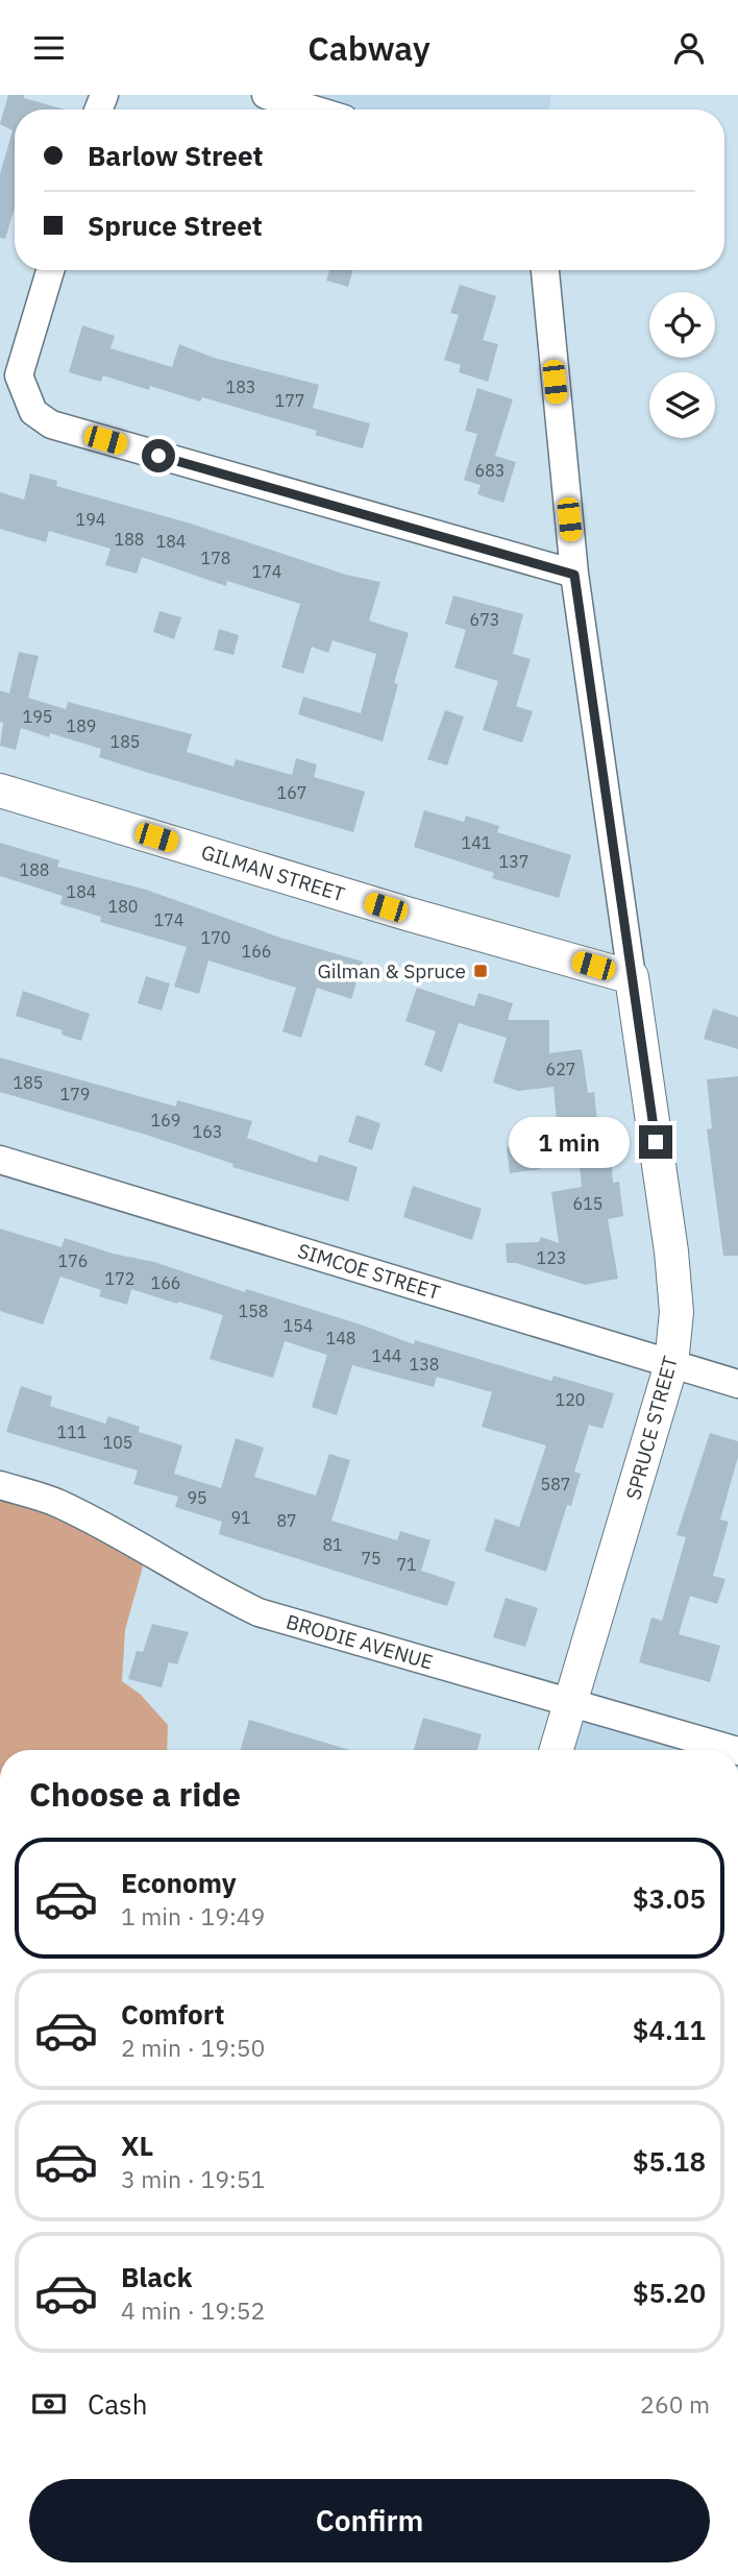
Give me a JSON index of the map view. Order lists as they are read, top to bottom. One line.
{"streets":{"street":["GILMAN STREET","SIMCOE STREET","SPRUCE STREET","BRODIE AVENUE"]},"crossings":[["GILMAN STREET","SPRUCE STREET"],["SIMCOE STREET","SPRUCE STREET"],["SPRUCE STREET","BRODIE AVENUE"]],"places":{"transit":["Gilman & Spruce"]},"house_numbers":["183","177","683","194","188","184","178","174","673","195","189","185","167","141","137","188","184","180","174","170","166","627","185","179","169","163","615","123","176","172","166","158","154","148","144","138","120","111","105","587","95","91","87","81","75","71"],"page":{"header":"Cabway","banner":["Barlow Street","Spruce Street"],"bubble":"1 min","heading":"Choose a ride","list":[{"name":"Economy","note":"1 min · 19:49","value":"$3.05"},{"name":"Comfort","note":"2 min · 19:50","value":"$4.11"},{"name":"XL","note":"3 min · 19:51","value":"$5.18"},{"name":"Black","note":"4 min · 19:52","value":"$5.20"}],"pay":["Cash","260 m"],"buttons":"Confirm"}}
